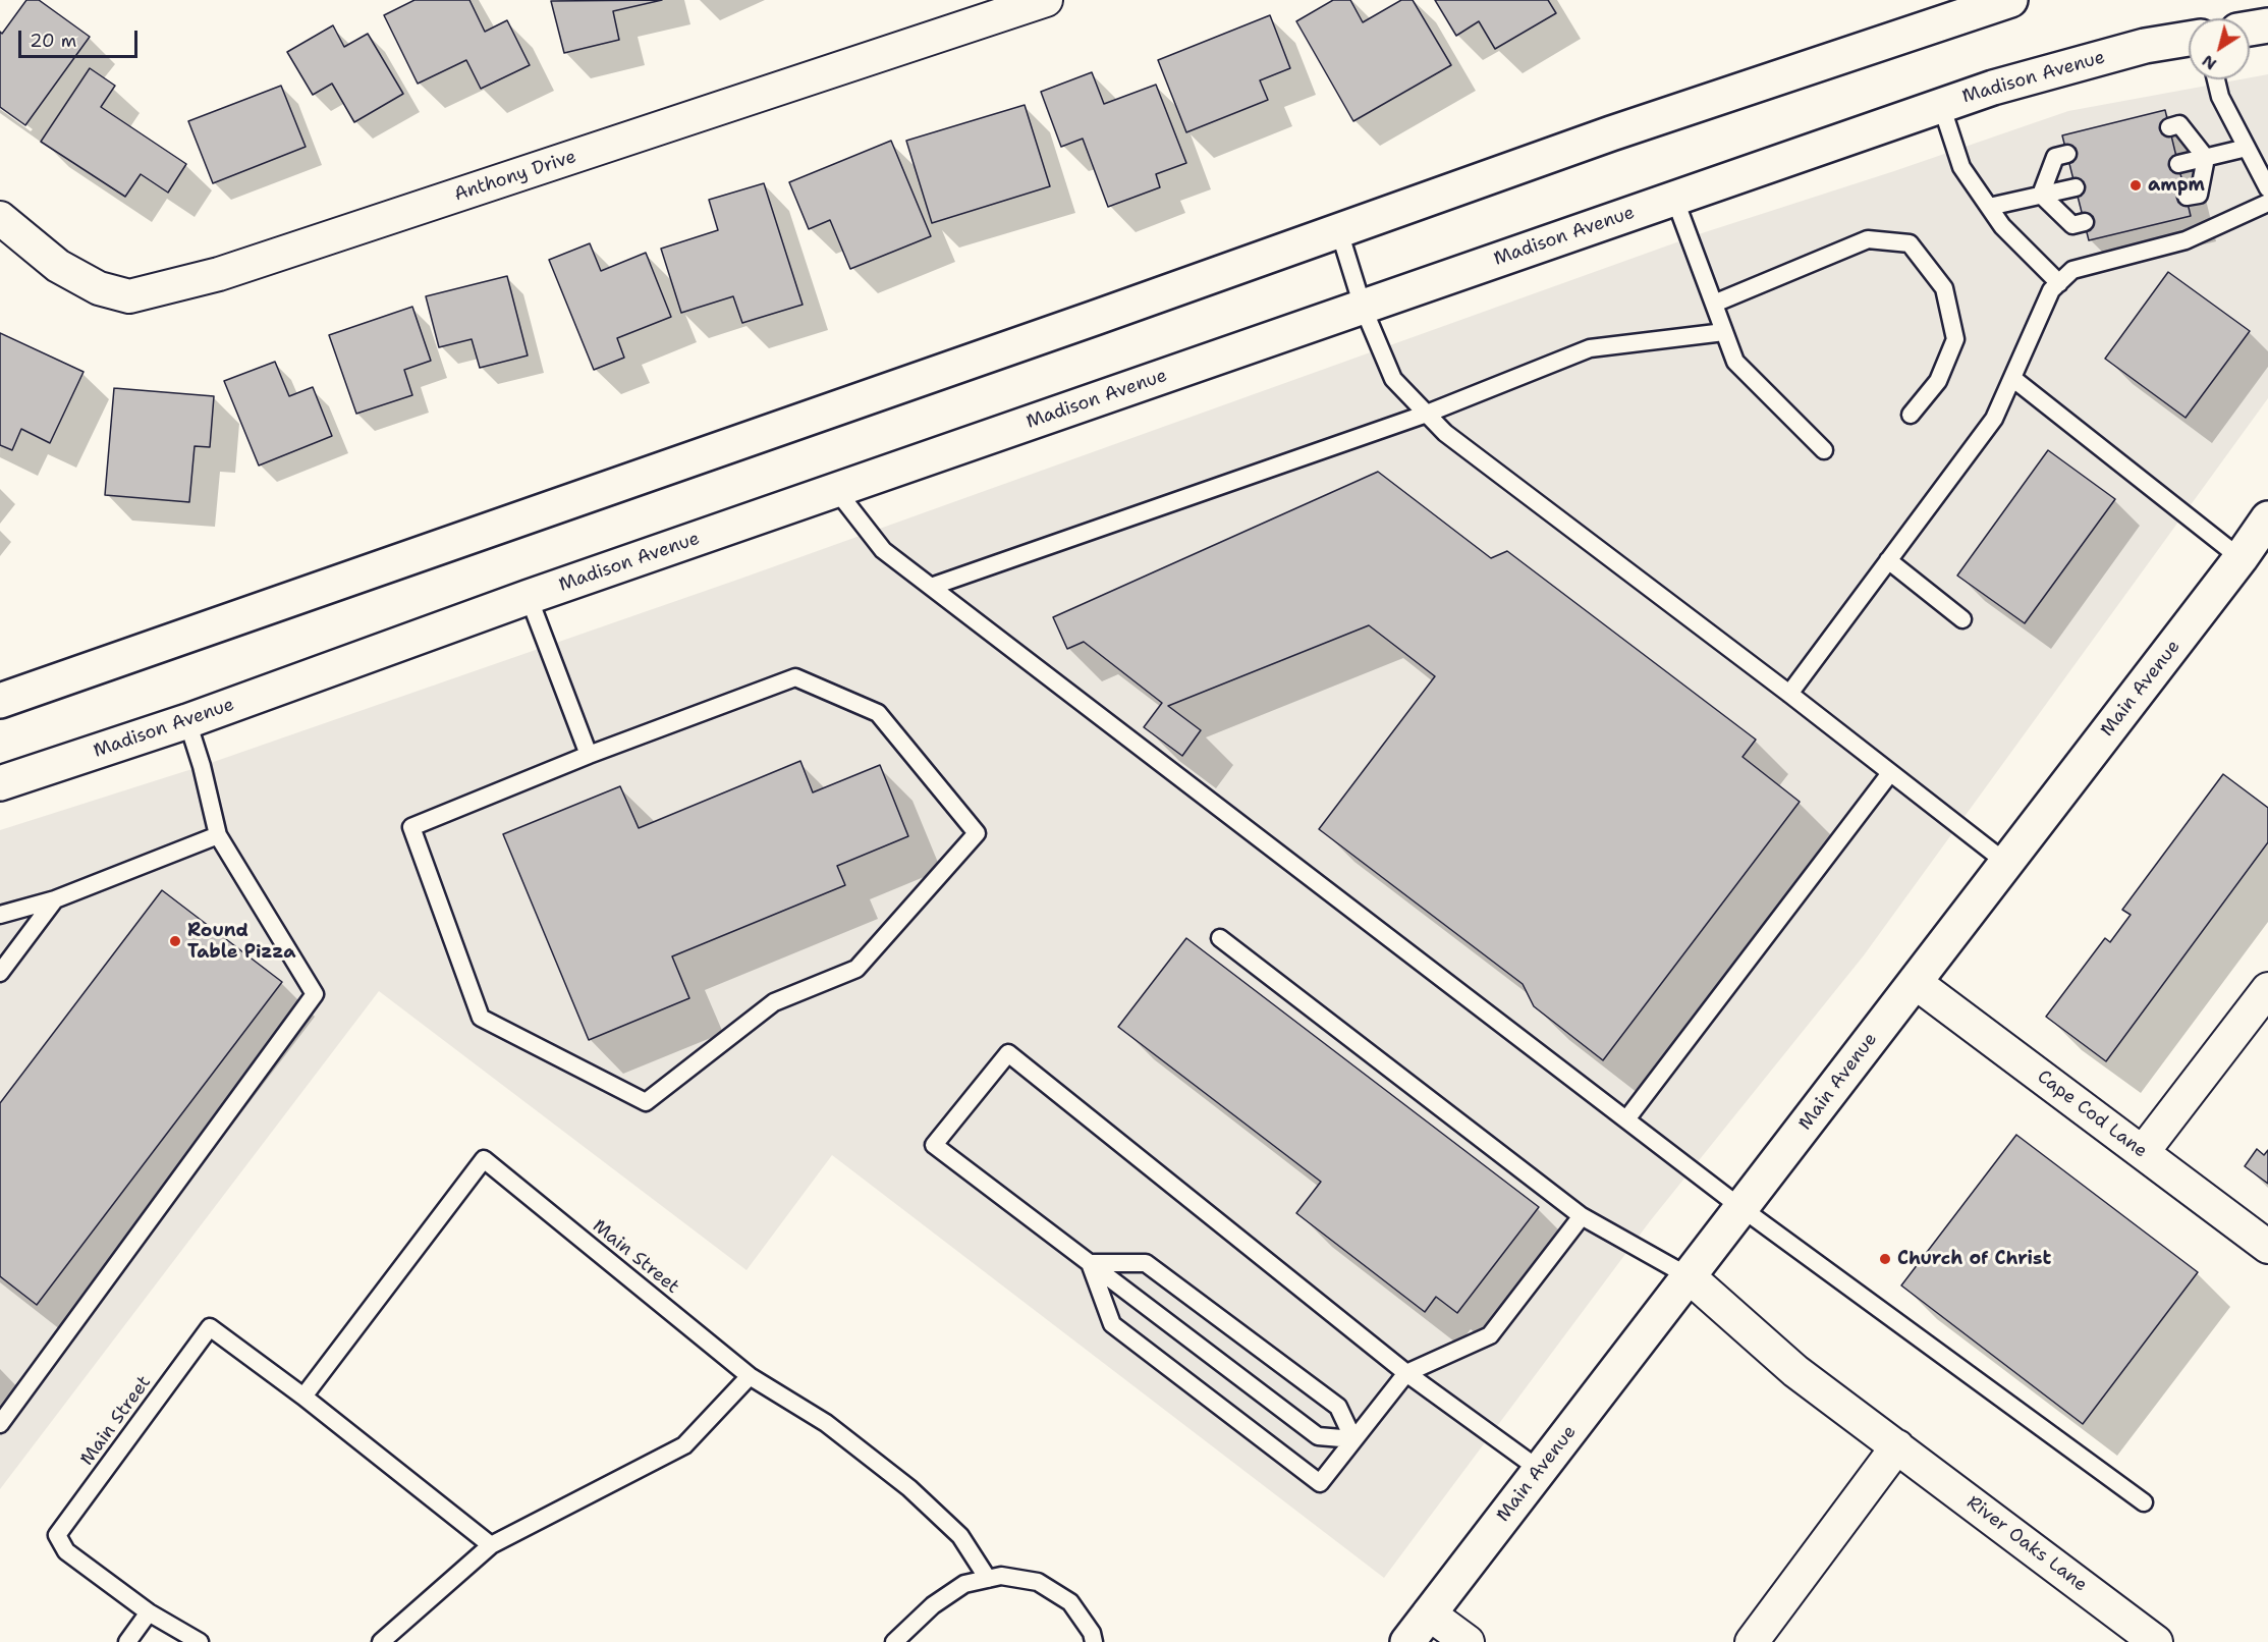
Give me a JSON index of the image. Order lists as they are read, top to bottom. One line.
{"streets":{"main road":["Madison Avenue","Main Avenue"],"street":["Anthony Drive","Cape Cod Lane","River Oaks Lane"],"lane":["Main Street"]},"crossings":[["Main Avenue","Cape Cod Lane"],["Main Avenue","River Oaks Lane"]],"places":["ampm","Round Table Pizza","Church of Christ"],"scale_bar":"20 m","north":"bottom left"}
